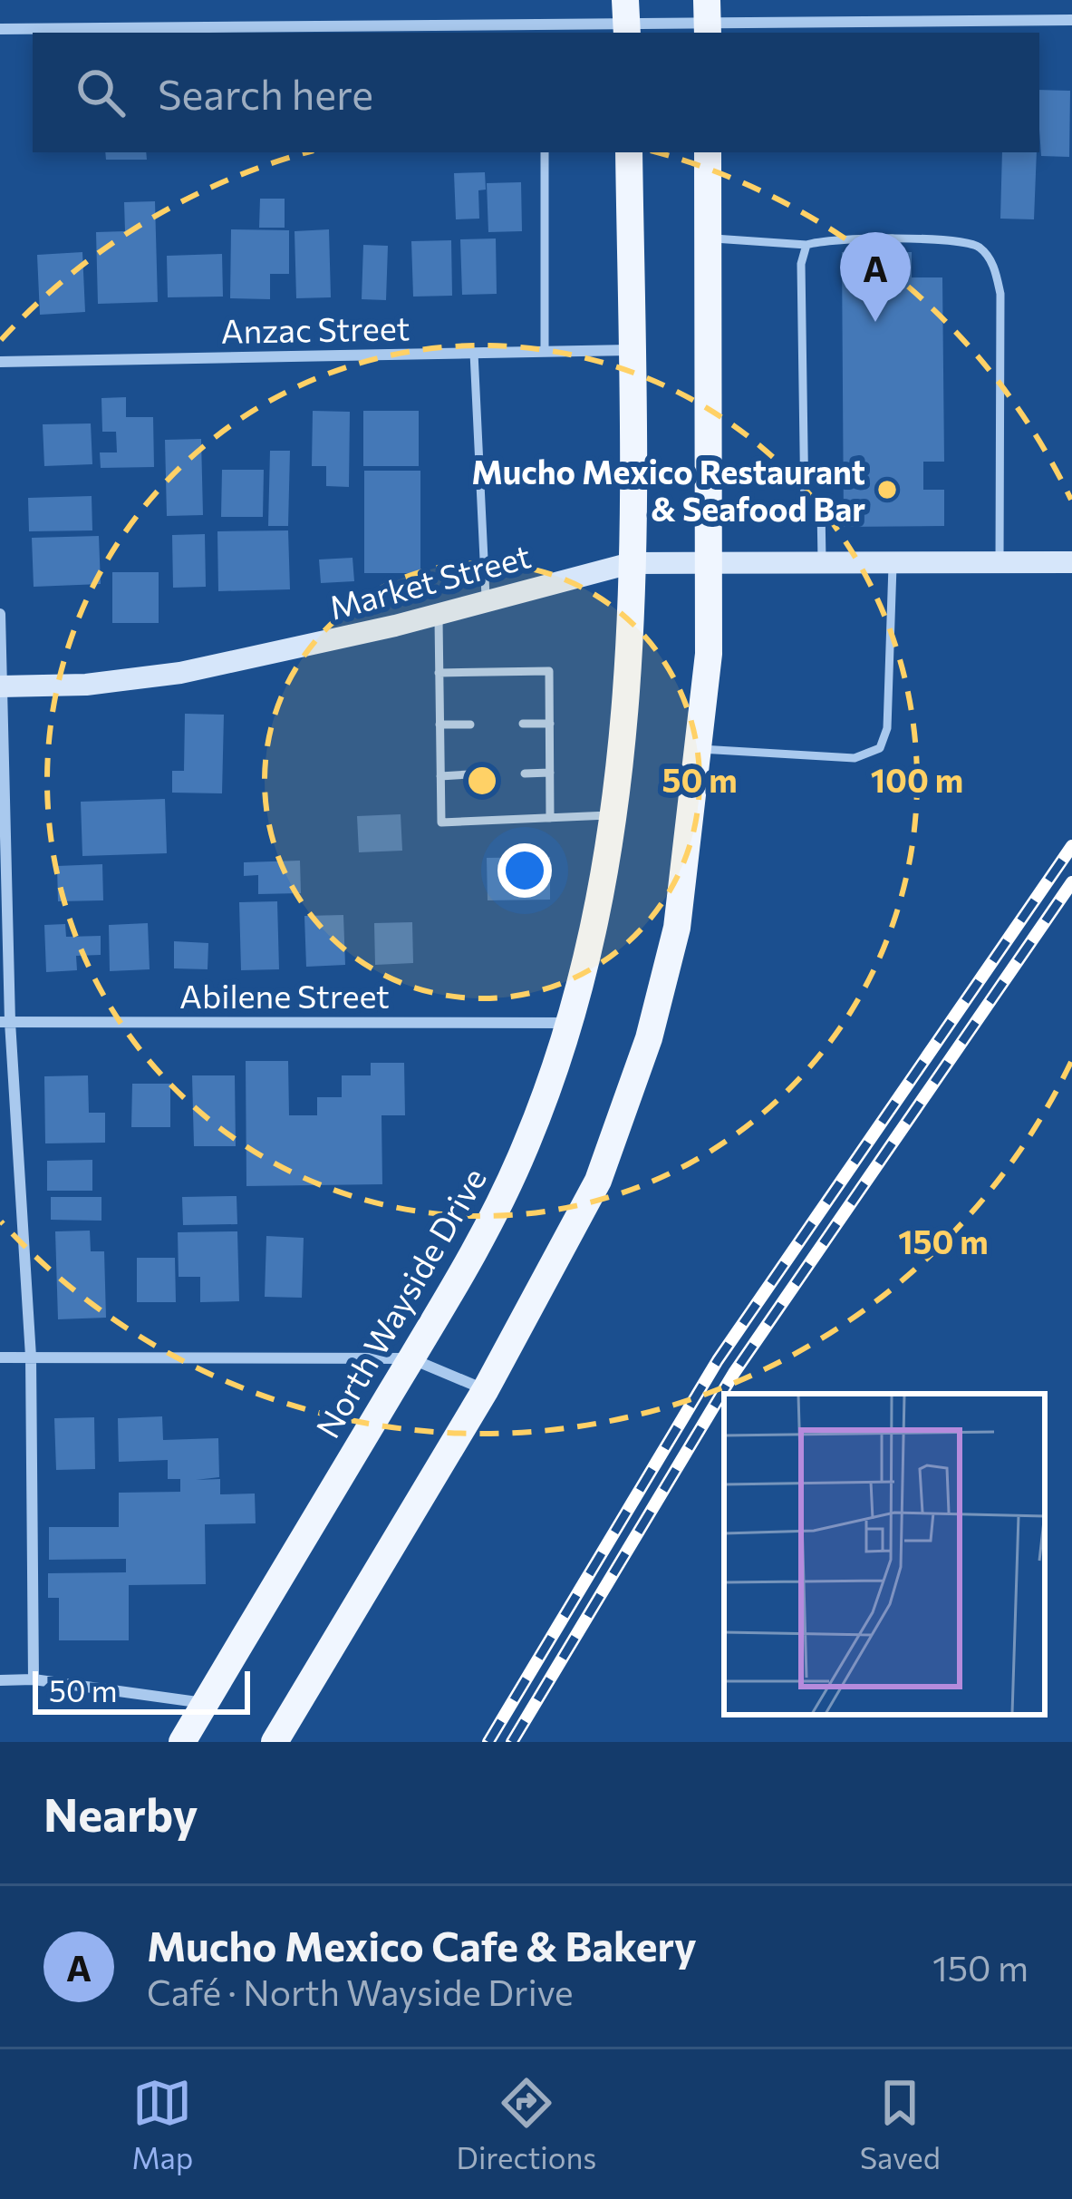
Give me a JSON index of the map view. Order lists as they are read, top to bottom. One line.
{"streets":{"main road":["North Wayside Drive"],"street":["Anzac Street","Market Street","Abilene Street"]},"crossings":[["Anzac Street","North Wayside Drive"],["Market Street","North Wayside Drive"],["Abilene Street","North Wayside Drive"]],"places":["Mucho Mexico Restaurant & Seafood Bar"],"scale_bar":"50 m","page":{"search":"Search here","pins":"A","scale":"50 m","heading":"Nearby","list":[{"mark":"A","name":"Mucho Mexico Cafe & Bakery","note":"Café · North Wayside Drive","value":"150 m"}],"nav":["Map","Directions","Saved"]},"rings":["50 m","100 m","150 m"]}
